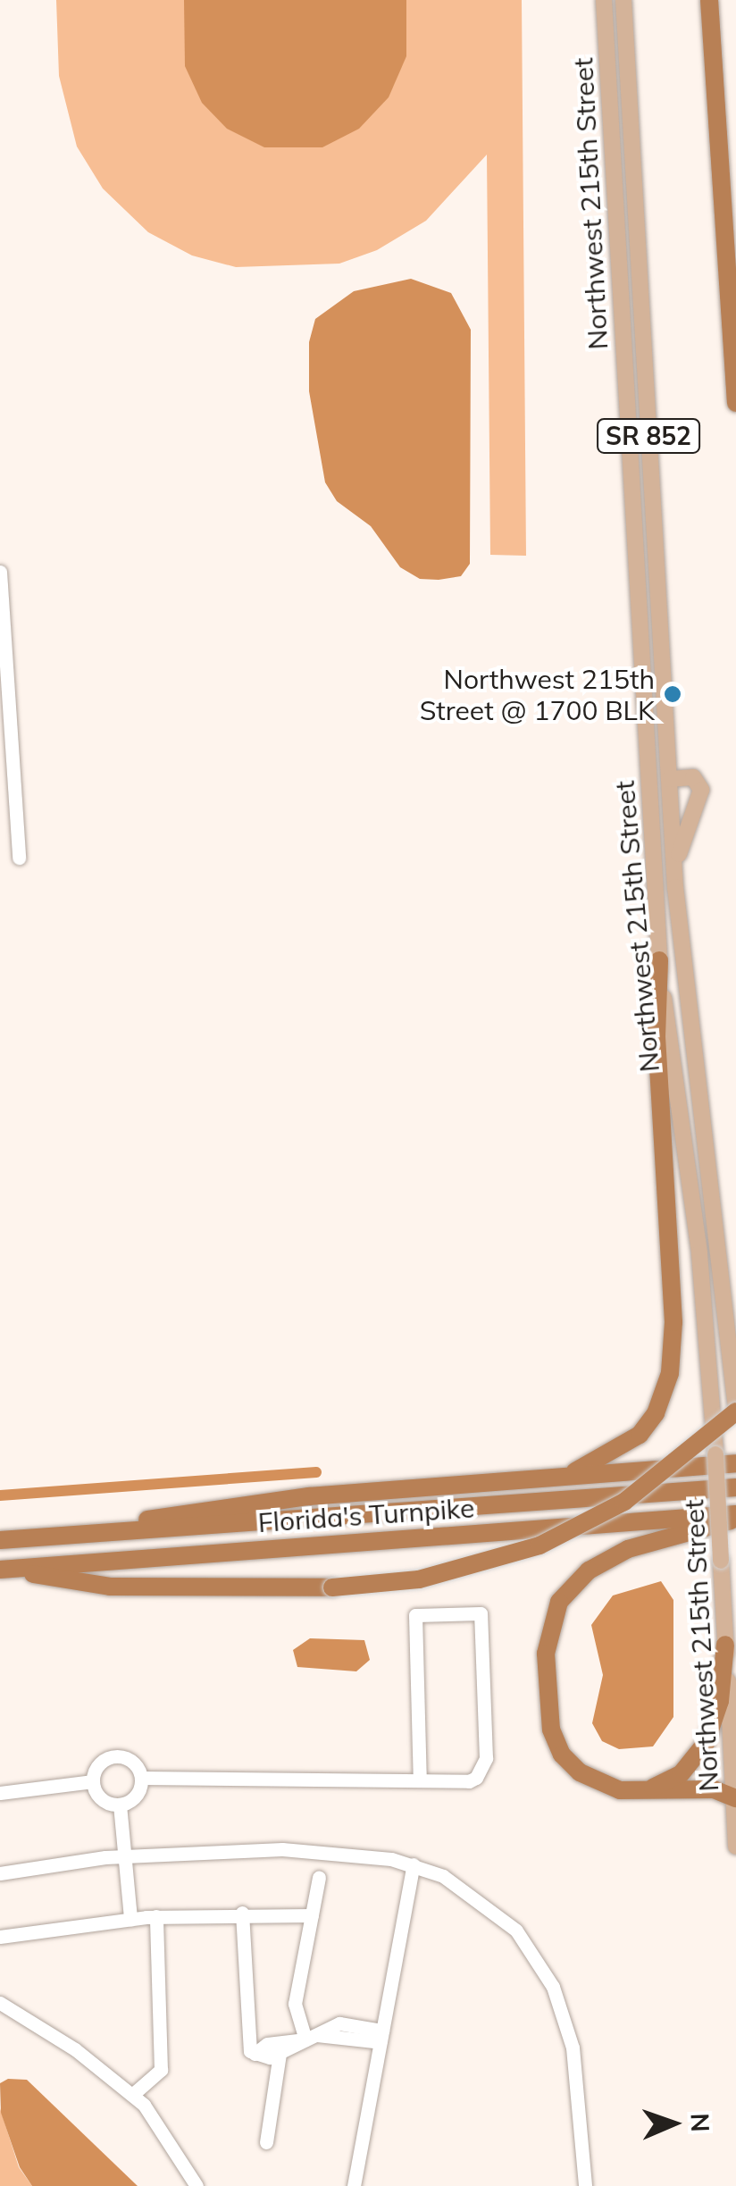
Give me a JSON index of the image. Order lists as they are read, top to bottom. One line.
{"streets":{"highway":["Florida's Turnpike"],"main road":["Northwest 215th Street","SR 852"]},"places":["Northwest 215th Street @ 1700 BLK"],"north":"right"}
